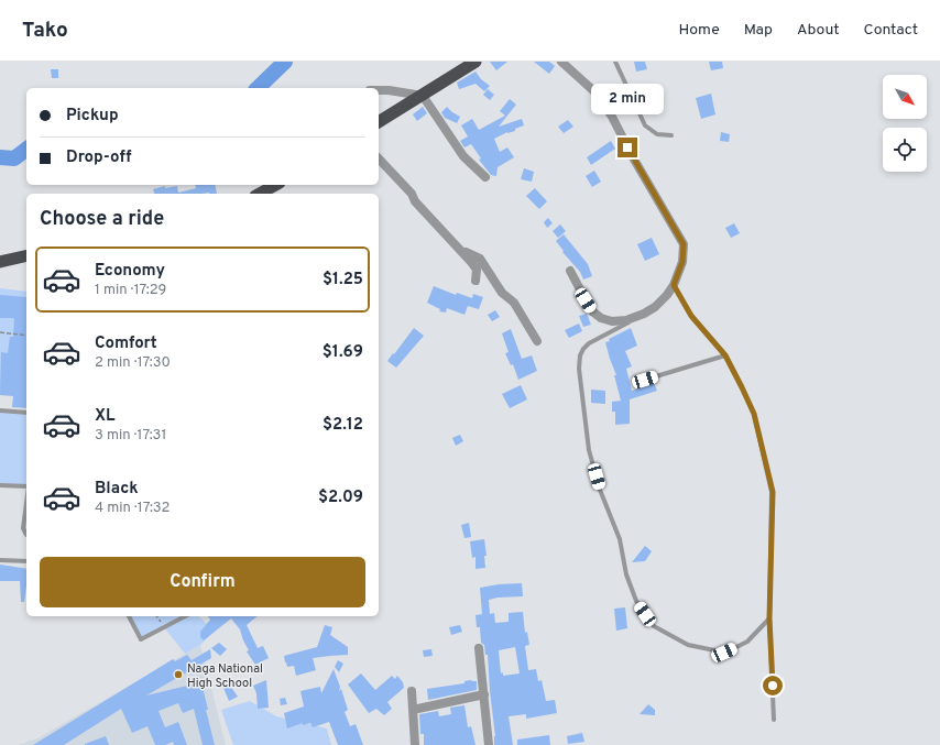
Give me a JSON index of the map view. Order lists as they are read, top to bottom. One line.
{"places":["Naga National High School"],"north":"bottom right","page":{"header":"Tako","nav":["Home","Map","About","Contact"],"bubble":"2 min","banner":["Pickup","Drop-off"],"heading":"Choose a ride","list":[{"name":"Economy","note":"1 min · 17:29","value":"$1.25"},{"name":"Comfort","note":"2 min · 17:30","value":"$1.69"},{"name":"XL","note":"3 min · 17:31","value":"$2.12"},{"name":"Black","note":"4 min · 17:32","value":"$2.09"}],"buttons":"Confirm"}}
